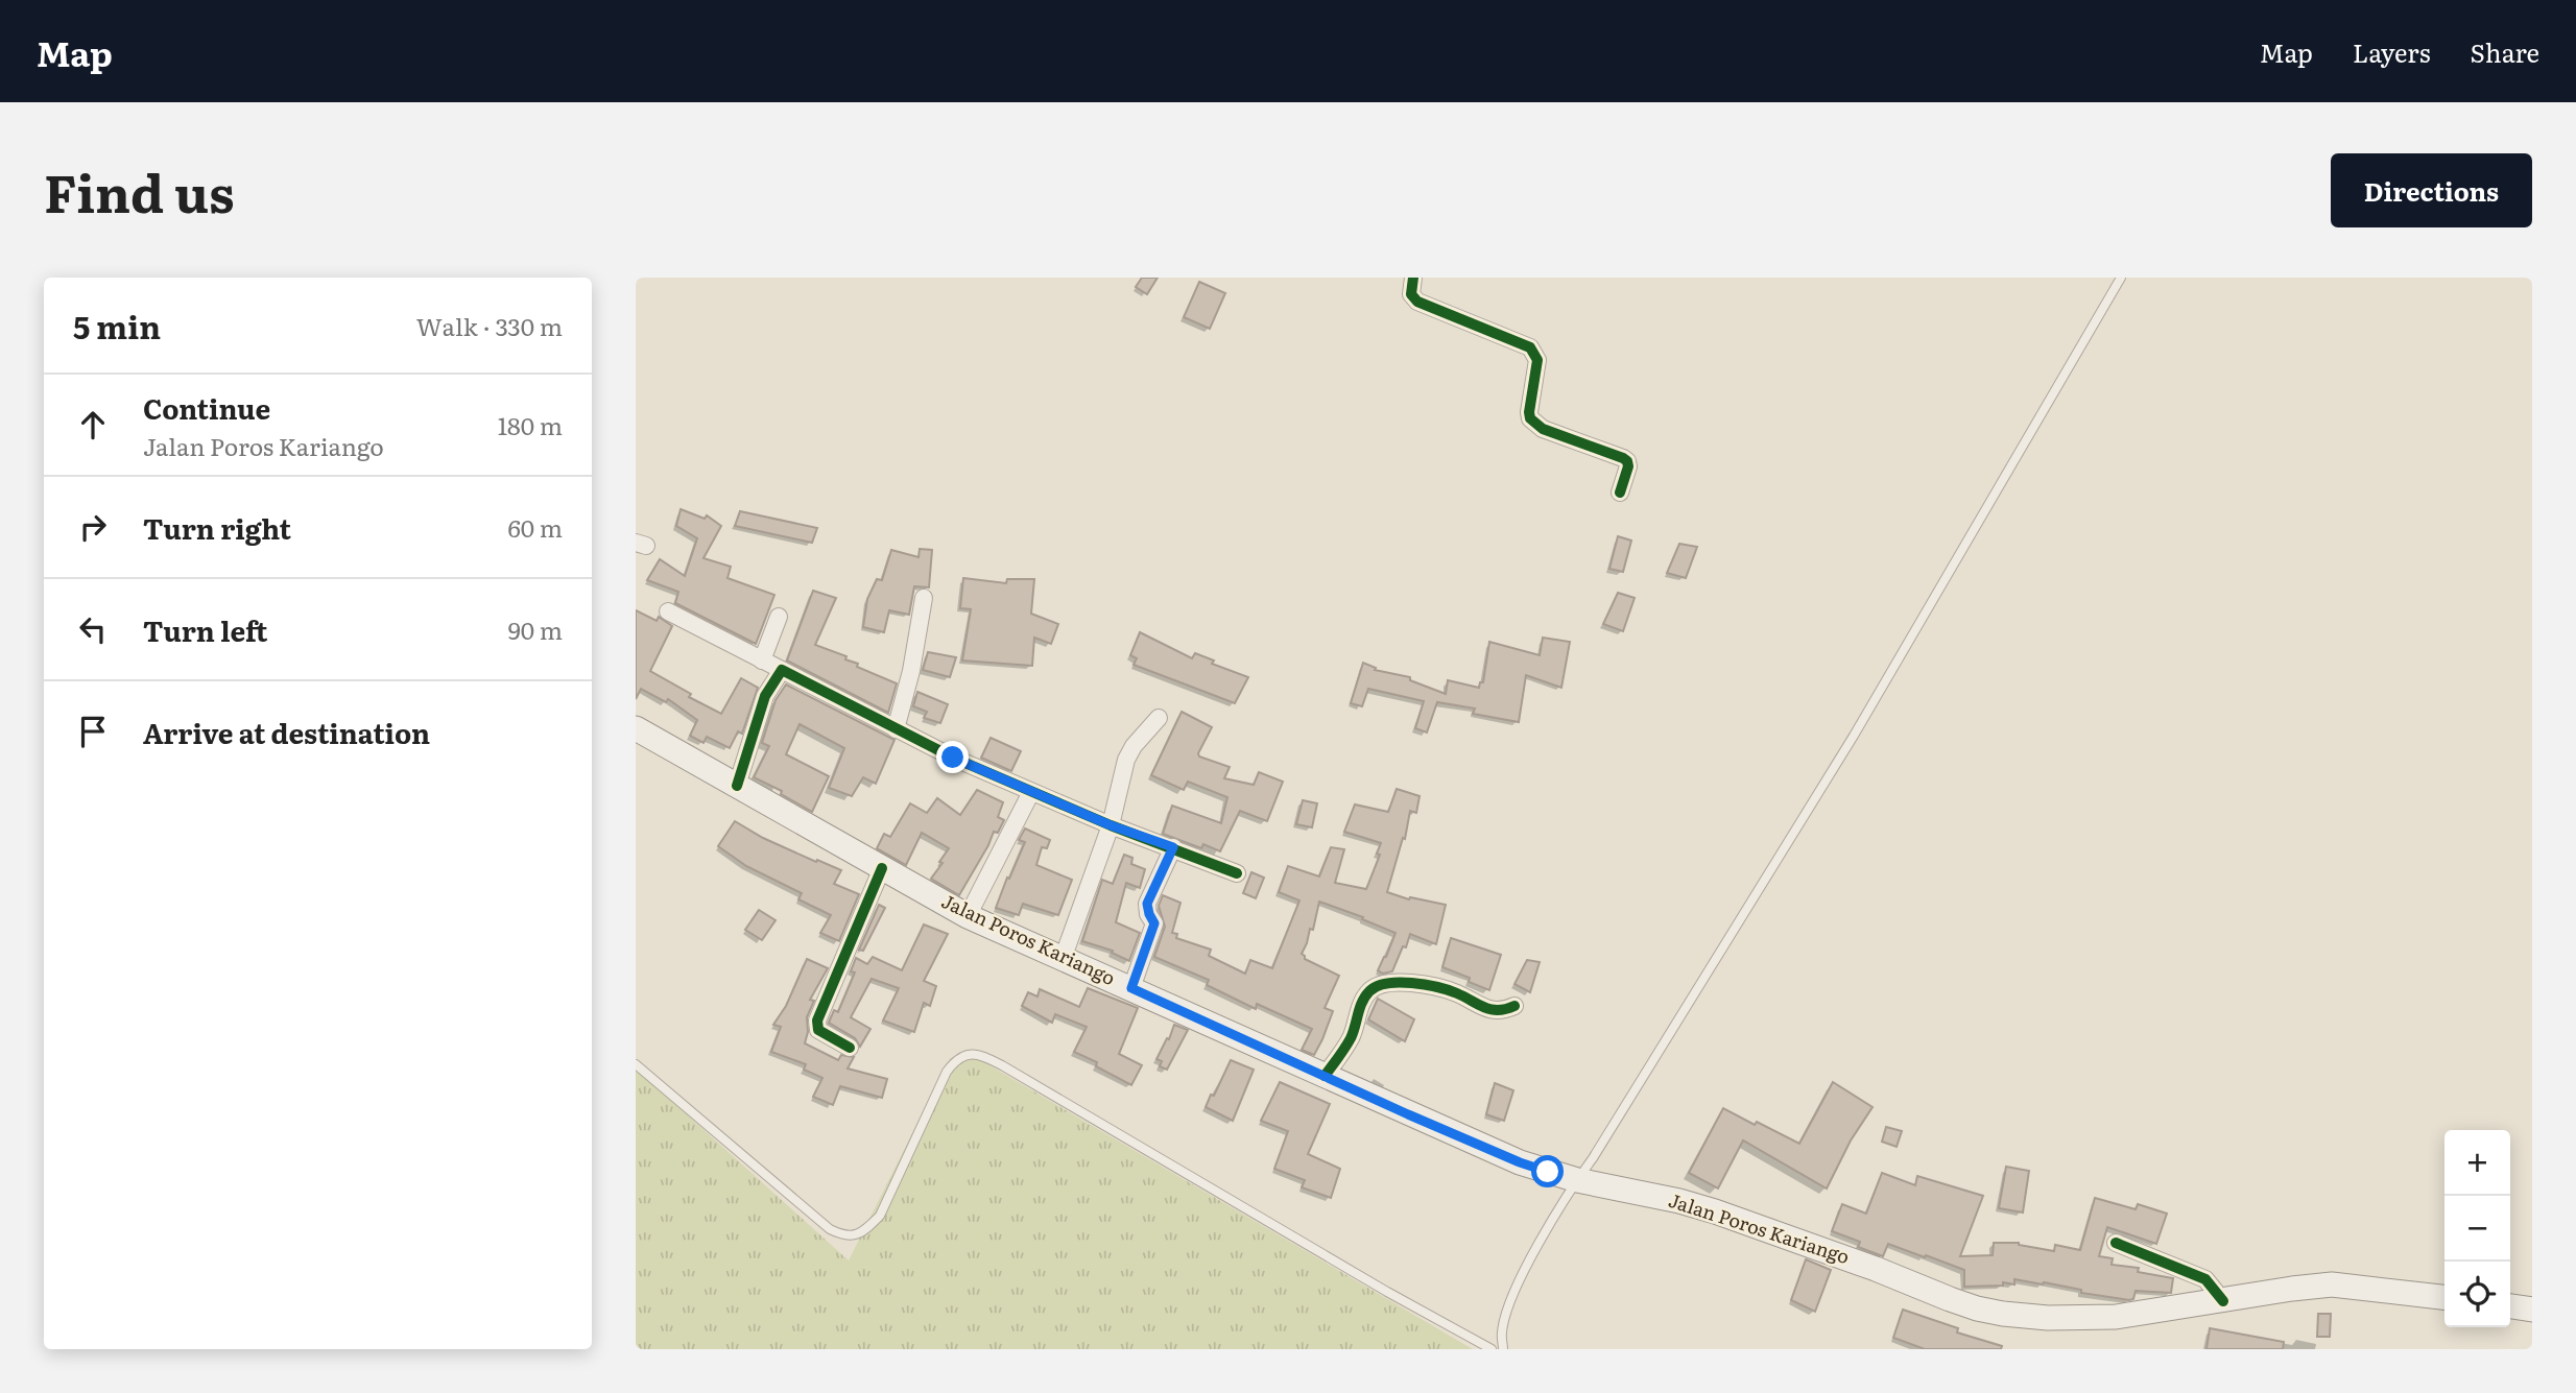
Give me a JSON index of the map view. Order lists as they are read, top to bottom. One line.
{"streets":{"main road":["Jalan Poros Kariango"]},"page":{"header":"Map","nav":["Map","Layers","Share"],"title":"Find us","buttons":"Directions","heading":["5 min","Walk · 330 m"],"list":[["Continue","Jalan Poros Kariango","180 m"],["Turn right","60 m"],["Turn left","90 m"],"Arrive at destination"],"map_buttons":["+","−"]}}
